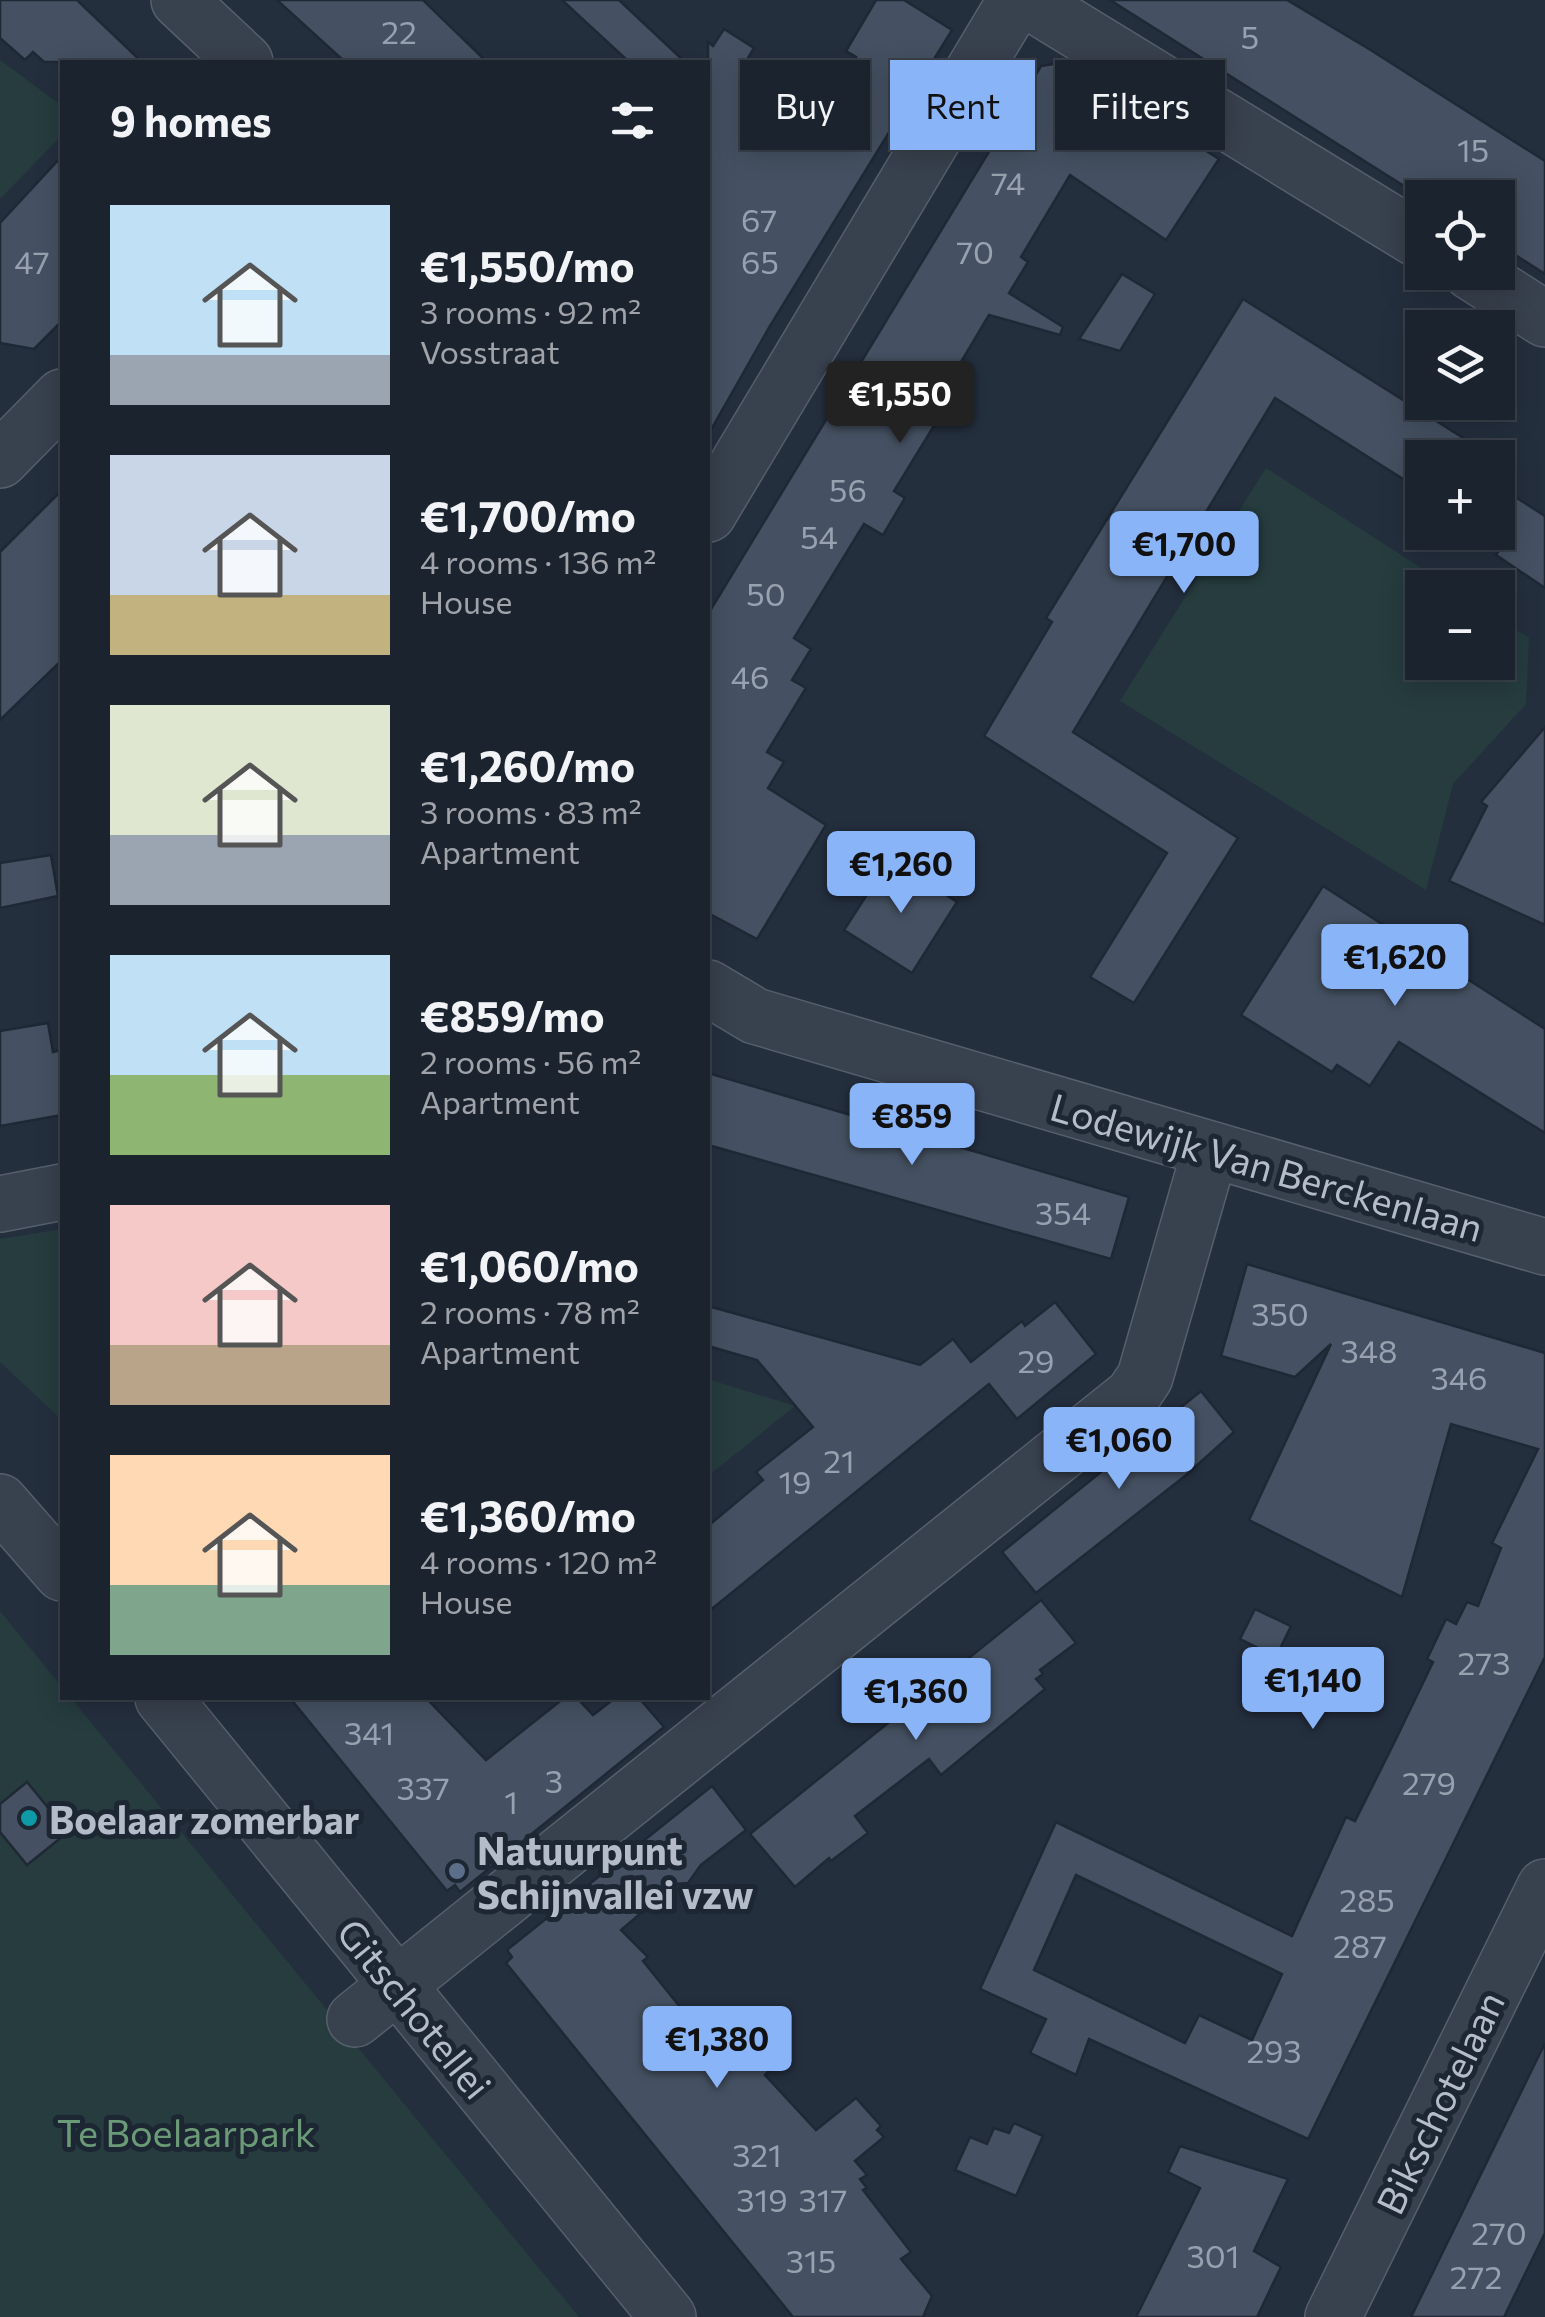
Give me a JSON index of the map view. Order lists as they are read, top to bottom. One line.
{"streets":{"street":["Lodewijk Van Berckenlaan","Gitschotellei","Bikschotelaan"]},"parks":["Te Boelaarpark"],"places":["Boelaar zomerbar","Natuurpunt Schijnvallei vzw"],"house_numbers":["22","5","15","74","67","70","47","65","56","54","50","46","354","350","348","29","346","21","19","273","341","3","279","337","1","285","287","293","321","319","317","270","301","315","272"],"page":{"chip":["Buy","Rent","Filters"],"heading":"9 homes","map_buttons":["+","−"],"list":[{"name":"€1,550/mo","note":"3 rooms · 92 m² · Vosstraat"},{"name":"€1,700/mo","note":"4 rooms · 136 m² · House"},{"name":"€1,260/mo","note":"3 rooms · 83 m² · Apartment"},{"name":"€859/mo","note":"2 rooms · 56 m² · Apartment"},{"name":"€1,060/mo","note":"2 rooms · 78 m² · Apartment"},{"name":"€1,360/mo","note":"4 rooms · 120 m² · House"}],"price":["€1,550","€1,700","€1,260","€1,620","€859","€1,060","€1,140","€1,360","€1,380"]}}
